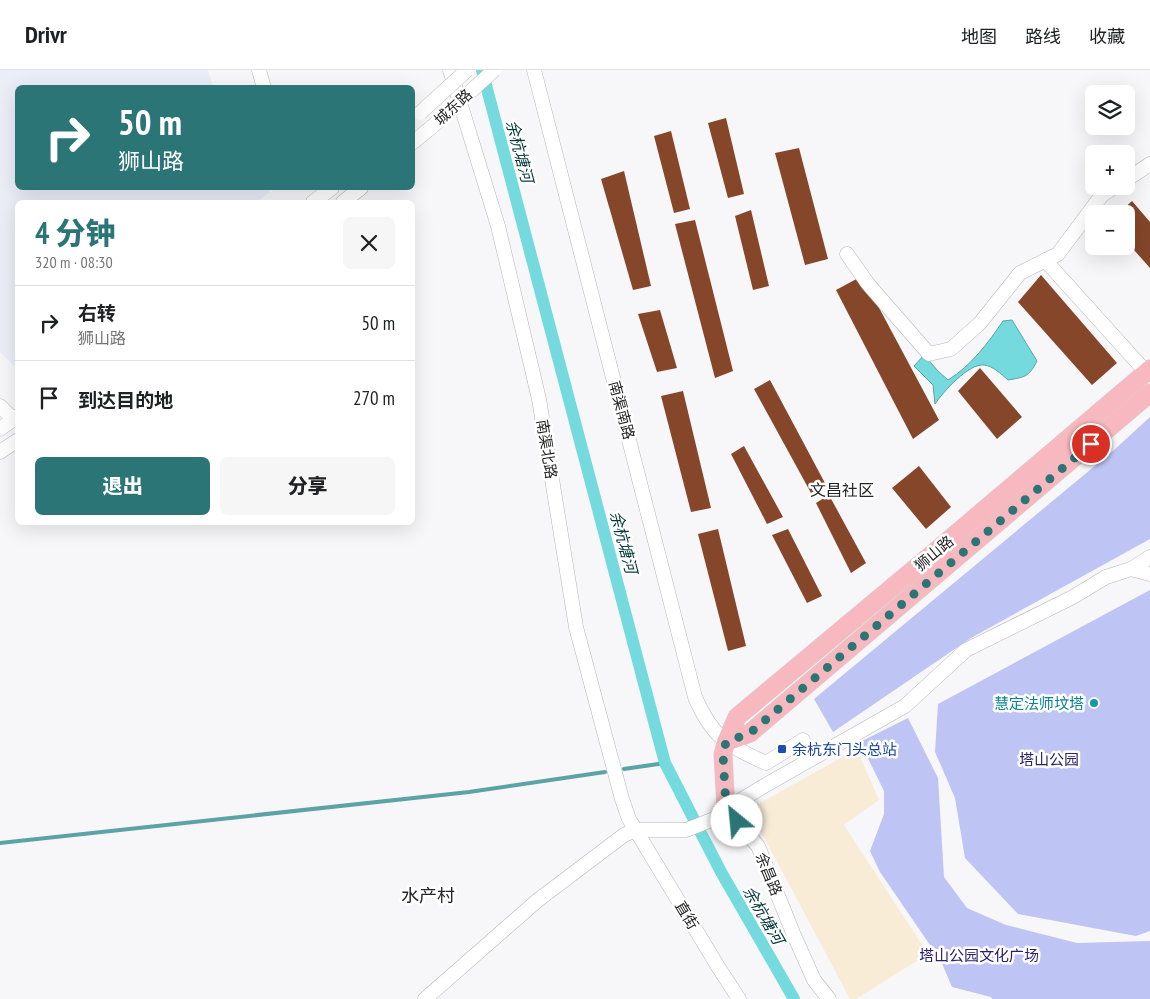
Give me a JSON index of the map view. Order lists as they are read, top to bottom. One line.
{"streets":{"main road":["狮山路"],"street":["城东路","南渠南路","南渠北路","余昌路","直街"]},"crossings":[["南渠南路","狮山路"],["南渠北路","直街"],["狮山路","余昌路"]],"districts":["文昌社区","水产村"],"water":["余杭塘河"],"parks":["塔山公园","塔山公园文化广场"],"places":{"other":["慧定法师坟塔"],"transit":["余杭东门头总站"]},"page":{"header":"Drivr","nav":["地图","路线","收藏"],"map_buttons":["+","−"],"turn":["50 m","狮山路"],"heading":["4 分钟","320 m · 08:30"],"list":[{"name":"右转","note":"狮山路","value":"50 m"},{"name":"到达目的地","value":"270 m"}],"buttons":["退出","分享"]}}
